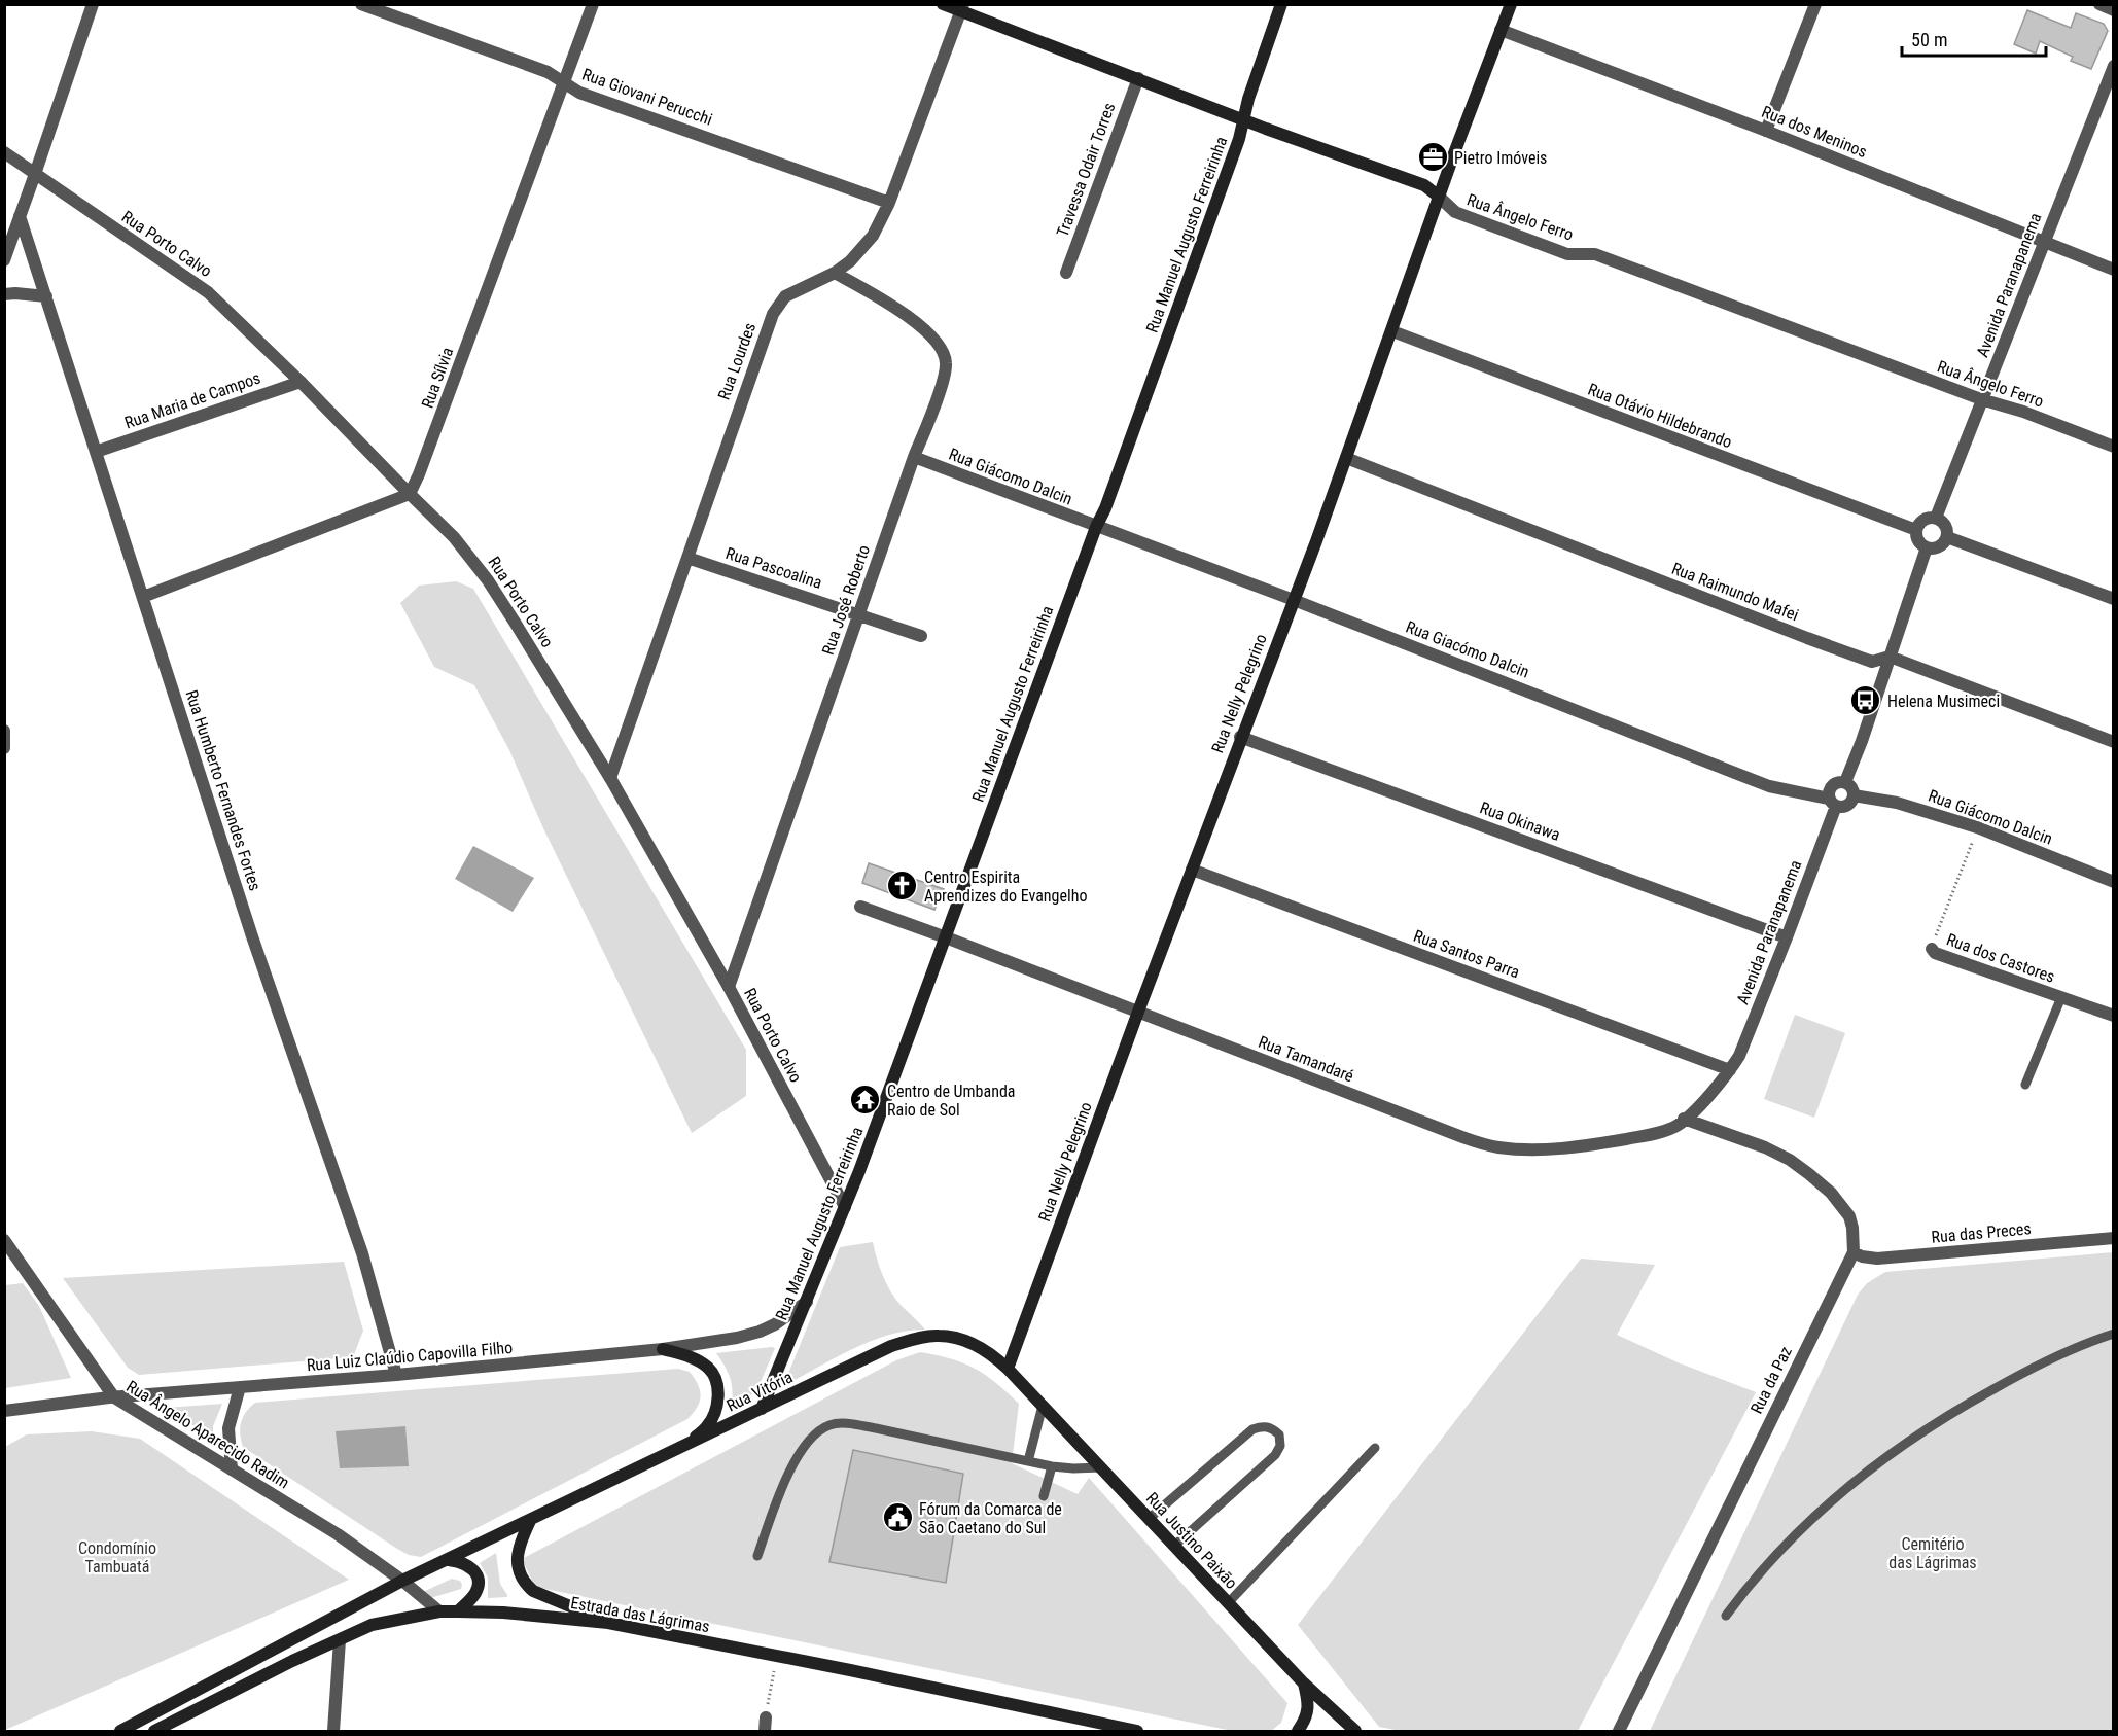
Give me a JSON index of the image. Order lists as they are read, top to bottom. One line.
{"streets":{"main road":["Rua Ângelo Ferro","Rua Manuel Augusto Ferreirinha","Rua Nelly Pelegrino","Rua Vitória","Rua Justino Paixão","Estrada das Lágrimas"],"street":["Rua Giovani Perucchi","Rua dos Meninos","Travessa Odair Torres","Rua Porto Calvo","Avenida Paranapanema","Rua Lourdes","Rua Sílvia","Rua Maria de Campos","Rua Otávio Hildebrando","Rua Giácomo Dalcin","Rua Pascoalina","Rua Raimundo Mafei","Rua José Roberto","Rua Giacómo Dalcin","Rua Humberto Fernandes Fortes","Rua Okinawa","Rua Santos Parra","Rua dos Castores","Rua Tamandaré","Rua das Preces","Rua Luiz Claúdio Capovilla Filho","Rua da Paz","Rua Ângelo Aparecido Radim"]},"crossings":[["Rua Giovani Perucchi","Rua Lourdes"],["Rua Giovani Perucchi","Rua Sílvia"],["Rua dos Meninos","Avenida Paranapanema"],["Rua dos Meninos","Rua Nelly Pelegrino"],["Travessa Odair Torres","Rua Ângelo Ferro"],["Rua Ângelo Ferro","Rua Manuel Augusto Ferreirinha"],["Rua Ângelo Ferro","Avenida Paranapanema"],["Rua Ângelo Ferro","Rua Lourdes"],["Rua Ângelo Ferro","Rua Nelly Pelegrino"],["Rua Manuel Augusto Ferreirinha","Rua Porto Calvo"],["Rua Manuel Augusto Ferreirinha","Rua Giácomo Dalcin"],["Rua Manuel Augusto Ferreirinha","Rua Giacómo Dalcin"],["Rua Manuel Augusto Ferreirinha","Rua Tamandaré"],["Rua Manuel Augusto Ferreirinha","Rua Luiz Claúdio Capovilla Filho"],["Rua Manuel Augusto Ferreirinha","Rua Vitória"],["Rua Porto Calvo","Rua Lourdes"],["Rua Porto Calvo","Rua Sílvia"],["Rua Porto Calvo","Rua Maria de Campos"],["Rua Porto Calvo","Rua José Roberto"],["Avenida Paranapanema","Rua Otávio Hildebrando"],["Avenida Paranapanema","Rua Giácomo Dalcin"],["Avenida Paranapanema","Rua Giacómo Dalcin"],["Avenida Paranapanema","Rua Okinawa"],["Avenida Paranapanema","Rua Santos Parra"],["Avenida Paranapanema","Rua Tamandaré"],["Rua Lourdes","Rua Pascoalina"],["Rua Lourdes","Rua José Roberto"],["Rua Maria de Campos","Rua Humberto Fernandes Fortes"],["Rua Otávio Hildebrando","Rua Nelly Pelegrino"],["Rua Giácomo Dalcin","Rua José Roberto"],["Rua Giácomo Dalcin","Rua Giacómo Dalcin"],["Rua Giácomo Dalcin","Rua dos Castores"],["Rua Pascoalina","Rua José Roberto"],["Rua Raimundo Mafei","Rua Nelly Pelegrino"],["Rua Giacómo Dalcin","Rua Nelly Pelegrino"],["Rua Nelly Pelegrino","Rua Okinawa"],["Rua Nelly Pelegrino","Rua Santos Parra"],["Rua Nelly Pelegrino","Rua Tamandaré"],["Rua Nelly Pelegrino","Rua Vitória"],["Rua Nelly Pelegrino","Rua Justino Paixão"],["Rua Humberto Fernandes Fortes","Rua Luiz Claúdio Capovilla Filho"],["Rua Santos Parra","Rua Tamandaré"],["Rua das Preces","Rua da Paz"],["Rua Luiz Claúdio Capovilla Filho","Rua Ângelo Aparecido Radim"],["Rua Vitória","Rua Justino Paixão"],["Rua Ângelo Aparecido Radim","Estrada das Lágrimas"]],"parks":["Cemitério das Lágrimas","Condomínio Tambuatá"],"places":{"office":["Pietro Imóveis"],"bus stop":["Helena Musimeci"],"church":["Centro Espirita Aprendizes do Evangelho"],"temple":["Centro de Umbanda Raio de Sol"],"public building":["Fórum da Comarca de São Caetano do Sul"]},"scale_bar":"50 m"}
